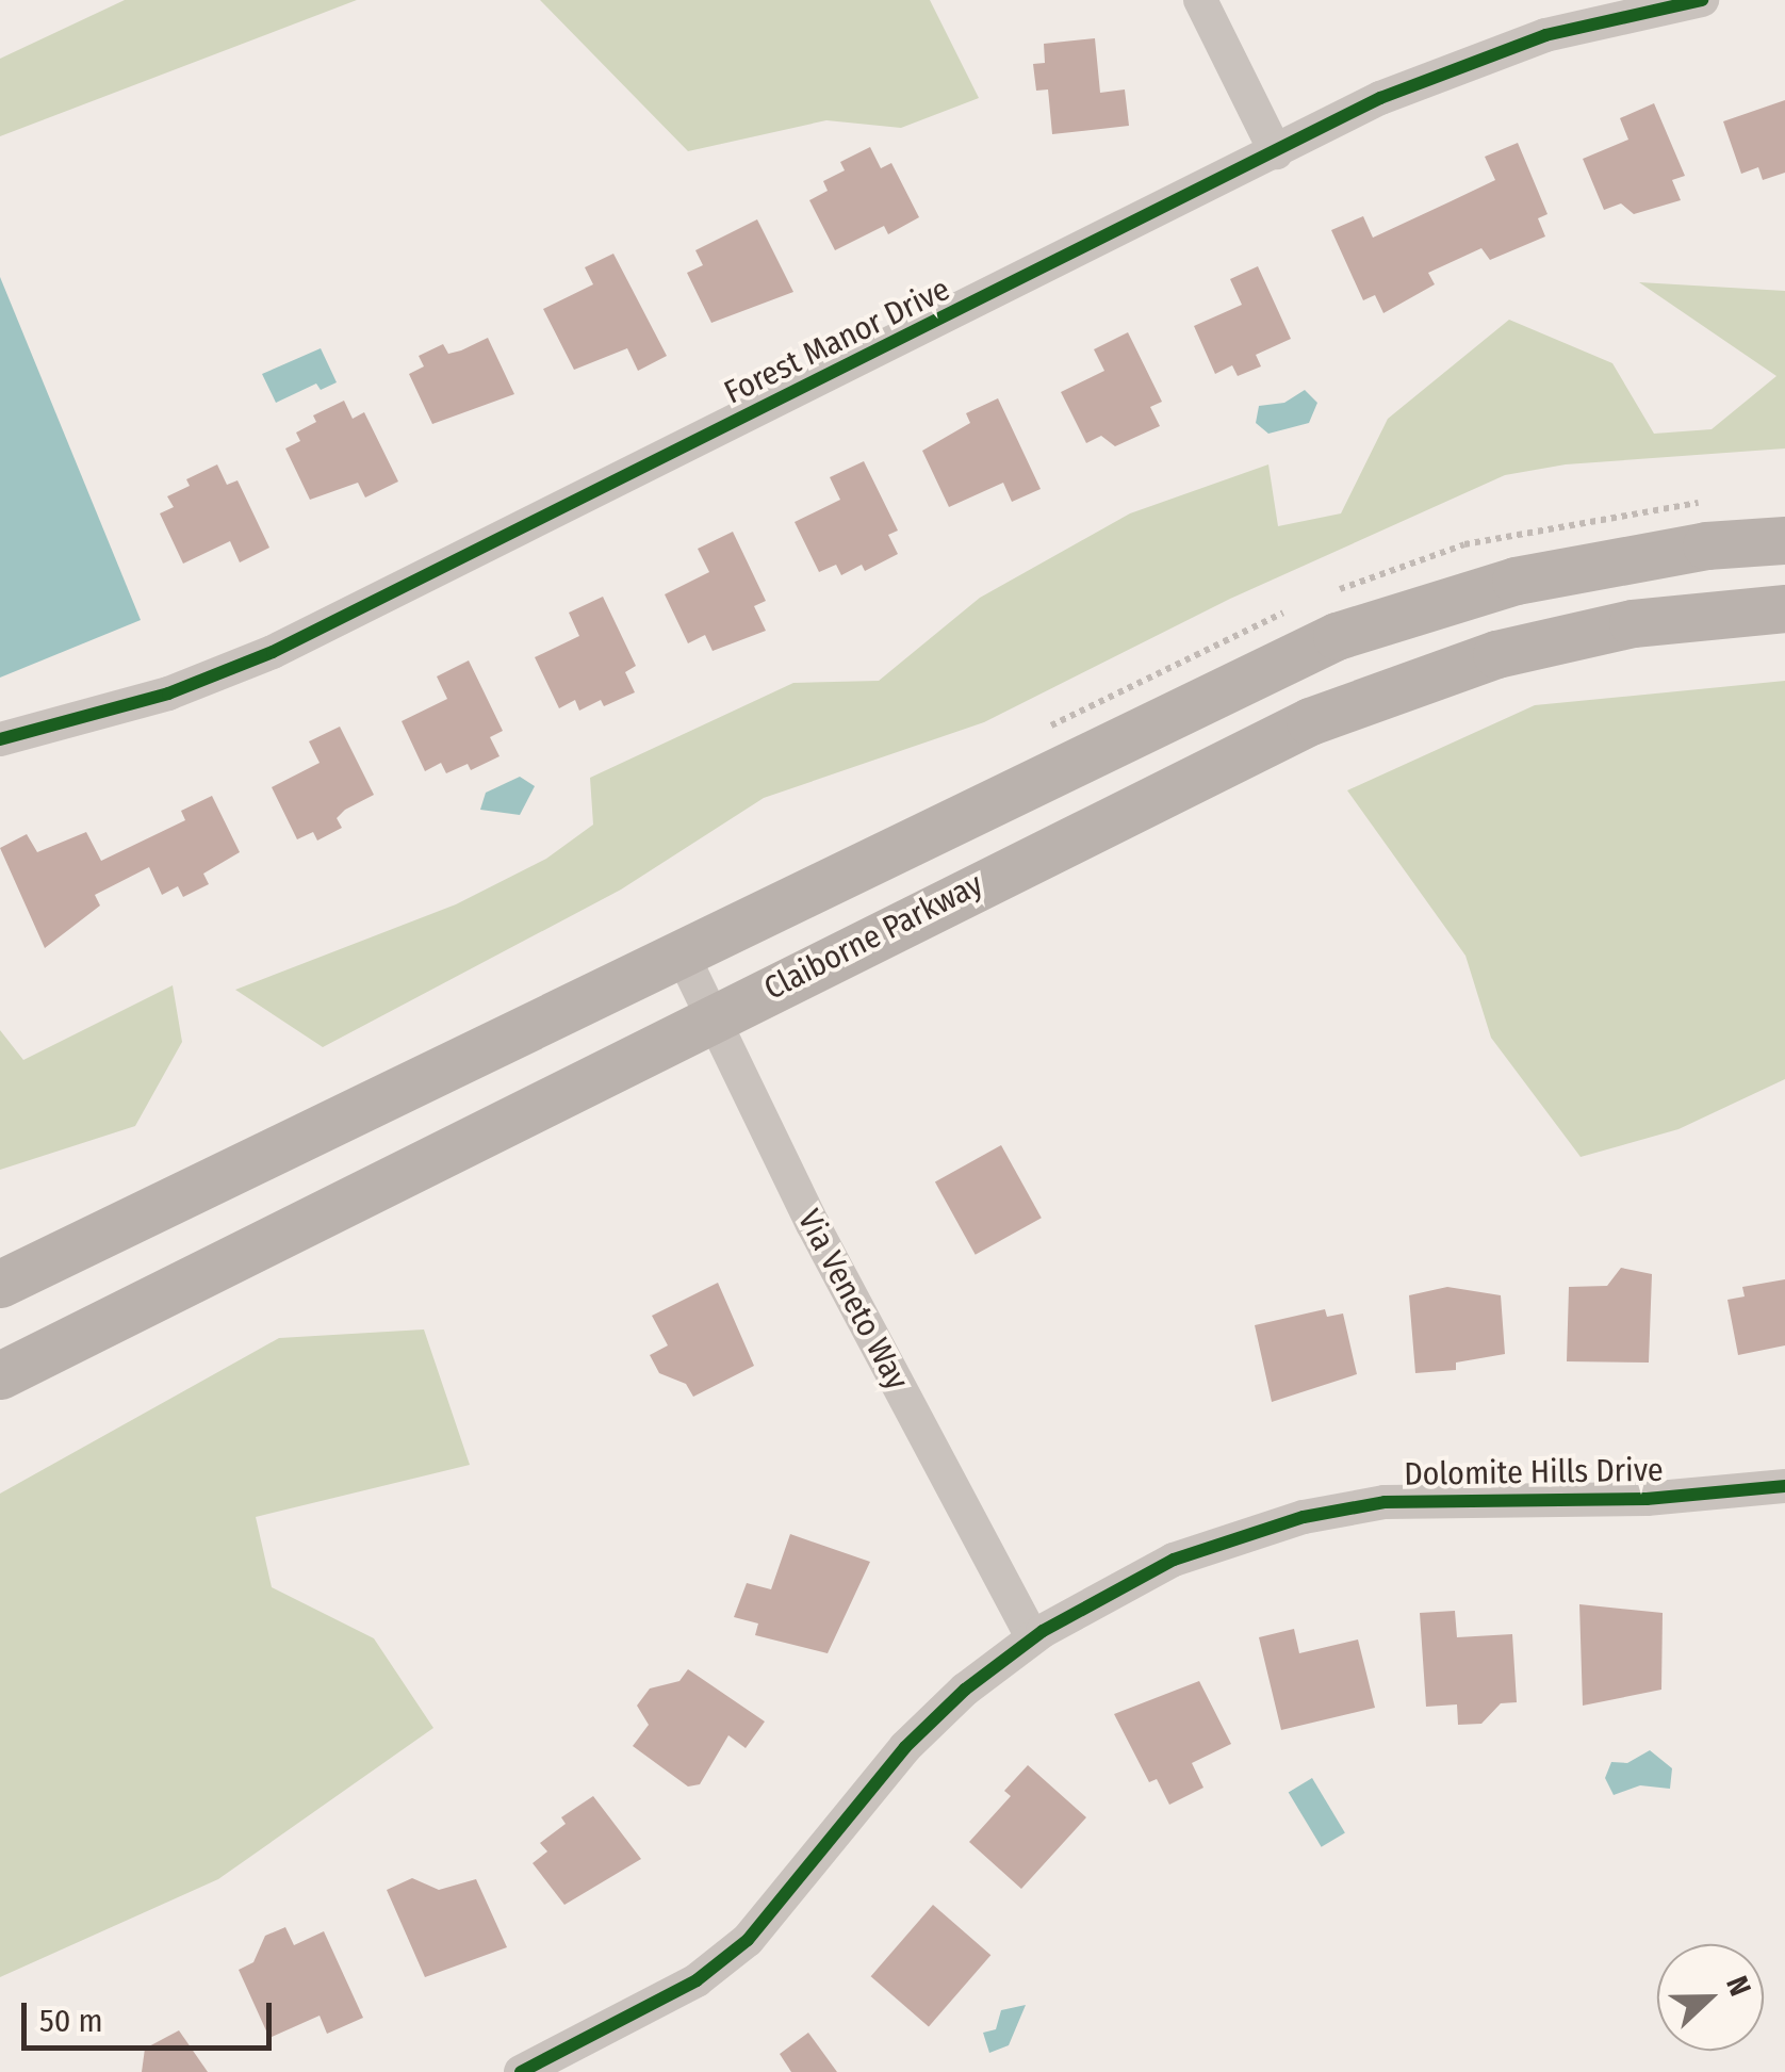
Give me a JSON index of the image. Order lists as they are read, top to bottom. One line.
{"streets":{"main road":["Claiborne Parkway"],"street":["Forest Manor Drive","Via Veneto Way","Dolomite Hills Drive"]},"crossings":[["Claiborne Parkway","Via Veneto Way"],["Via Veneto Way","Dolomite Hills Drive"]],"scale_bar":"50 m","north":"right"}
